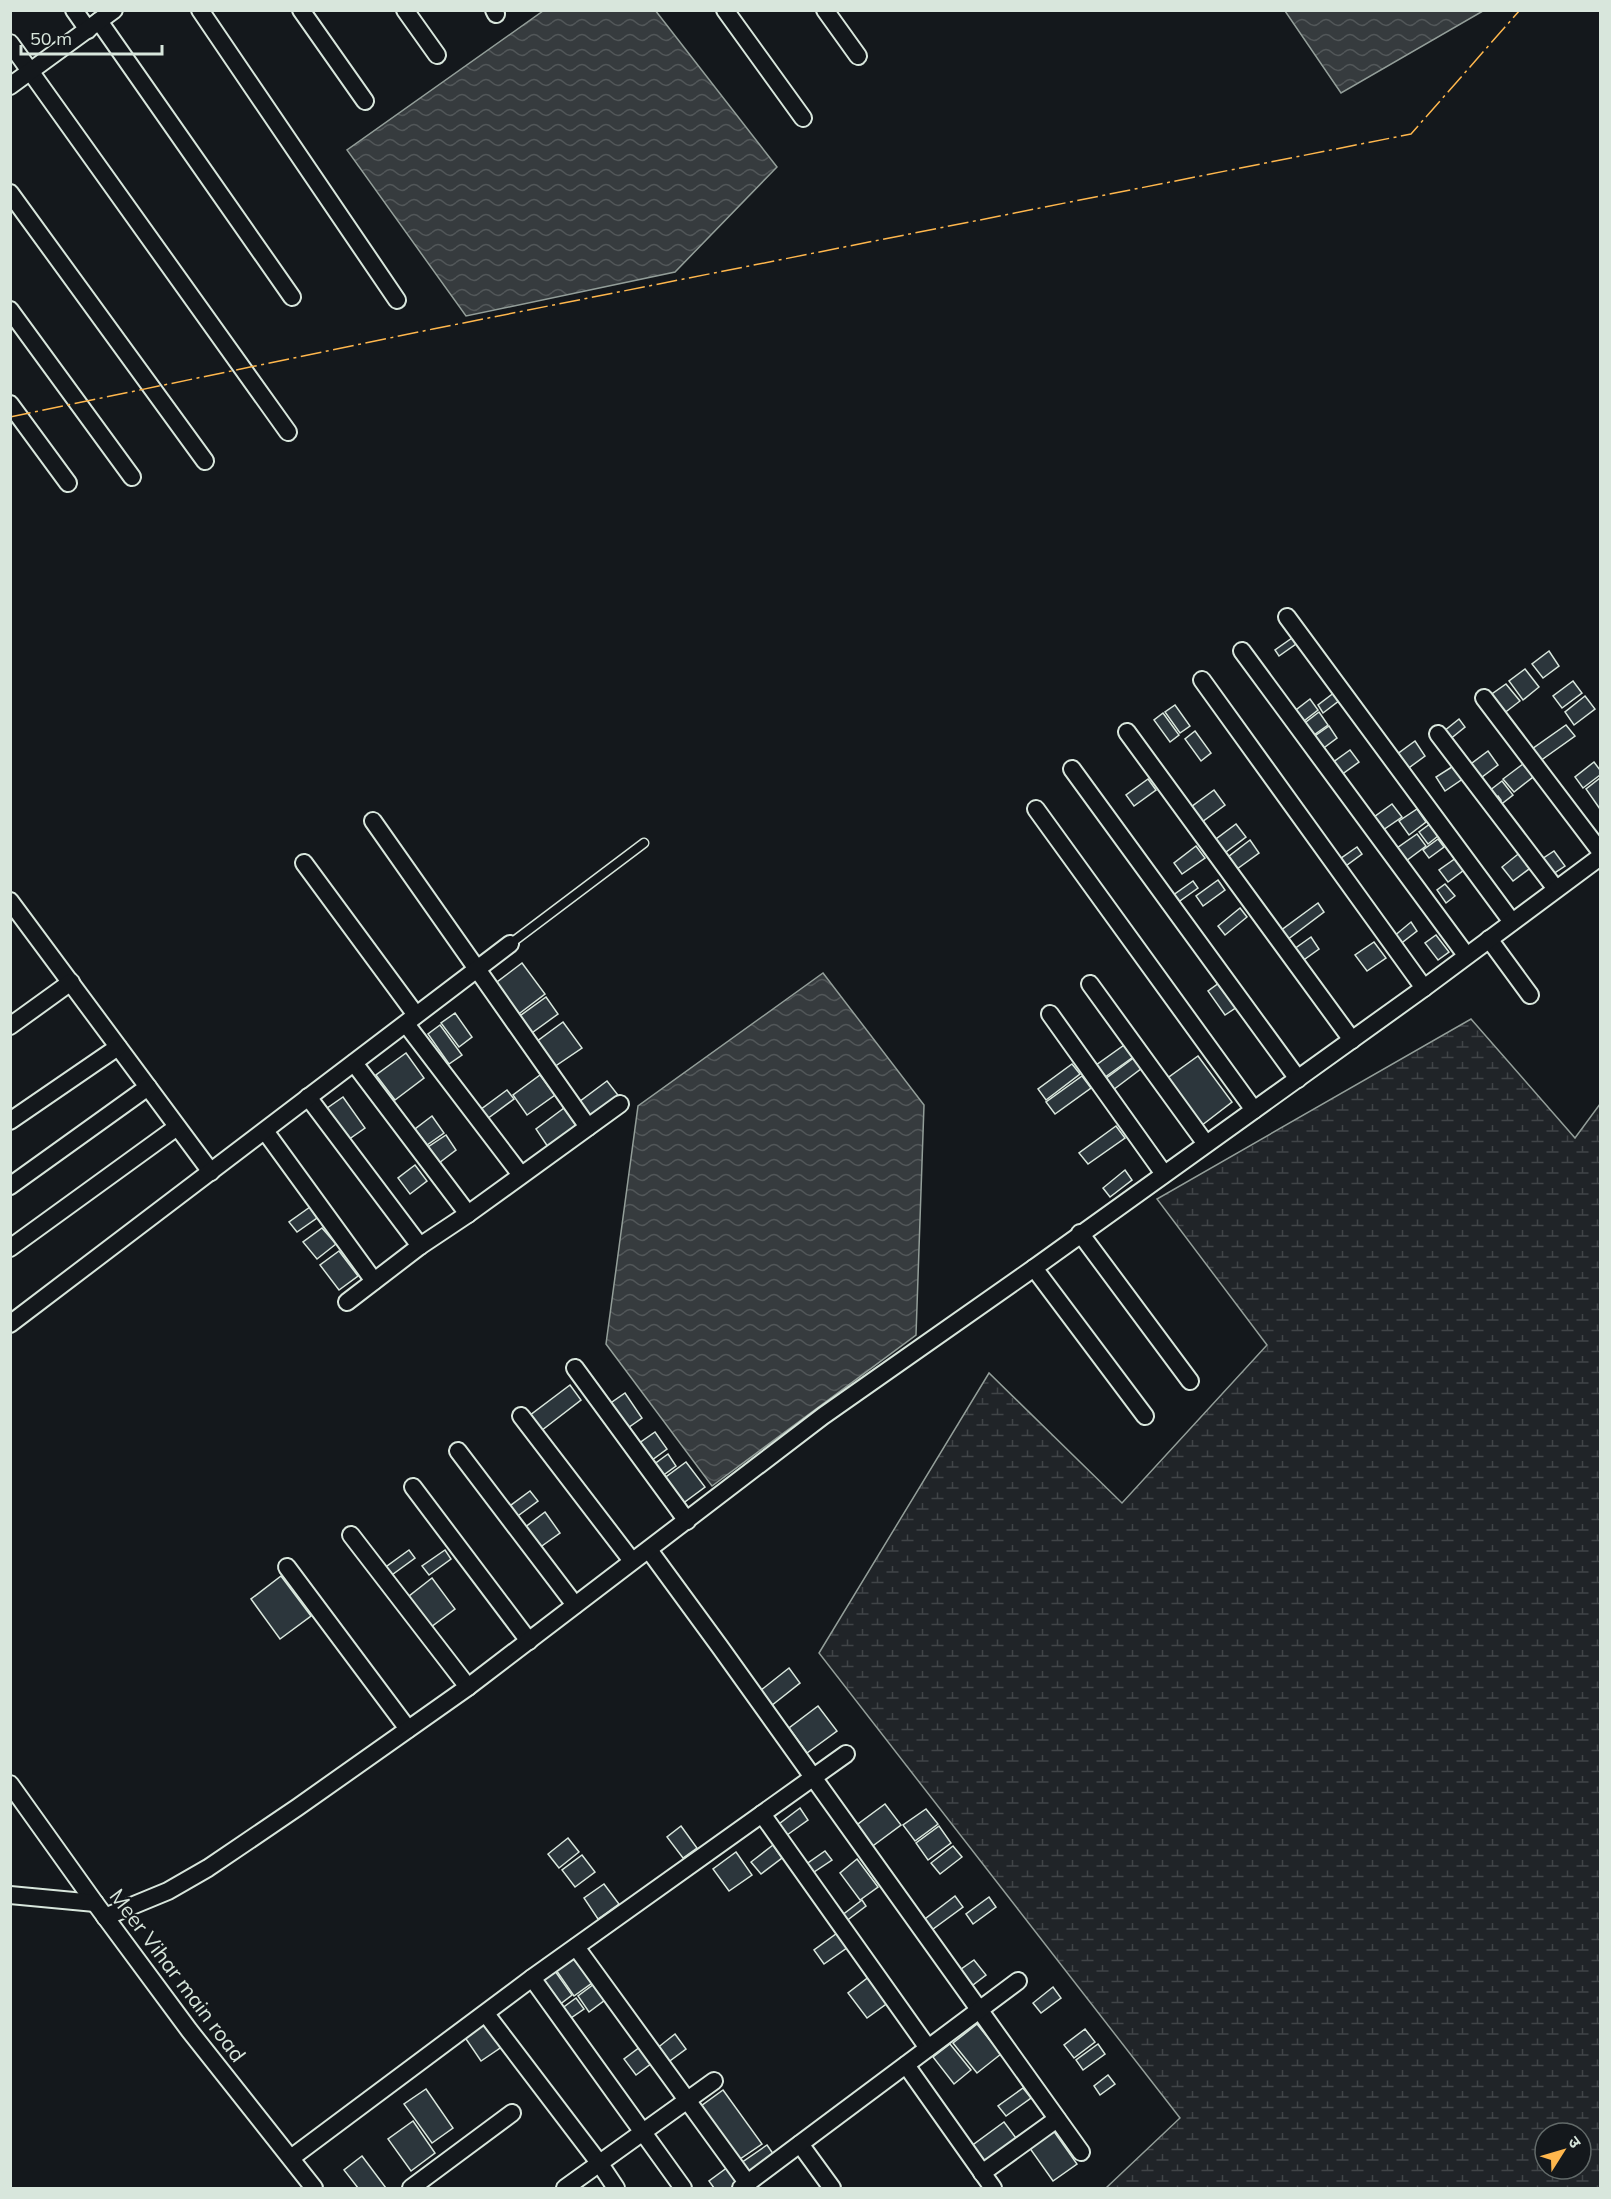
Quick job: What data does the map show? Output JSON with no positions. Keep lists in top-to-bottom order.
{
  "streets": {
    "street": ["Meer Vihar main road"]
  },
  "scale_bar": "50 m",
  "north": "top right"
}
